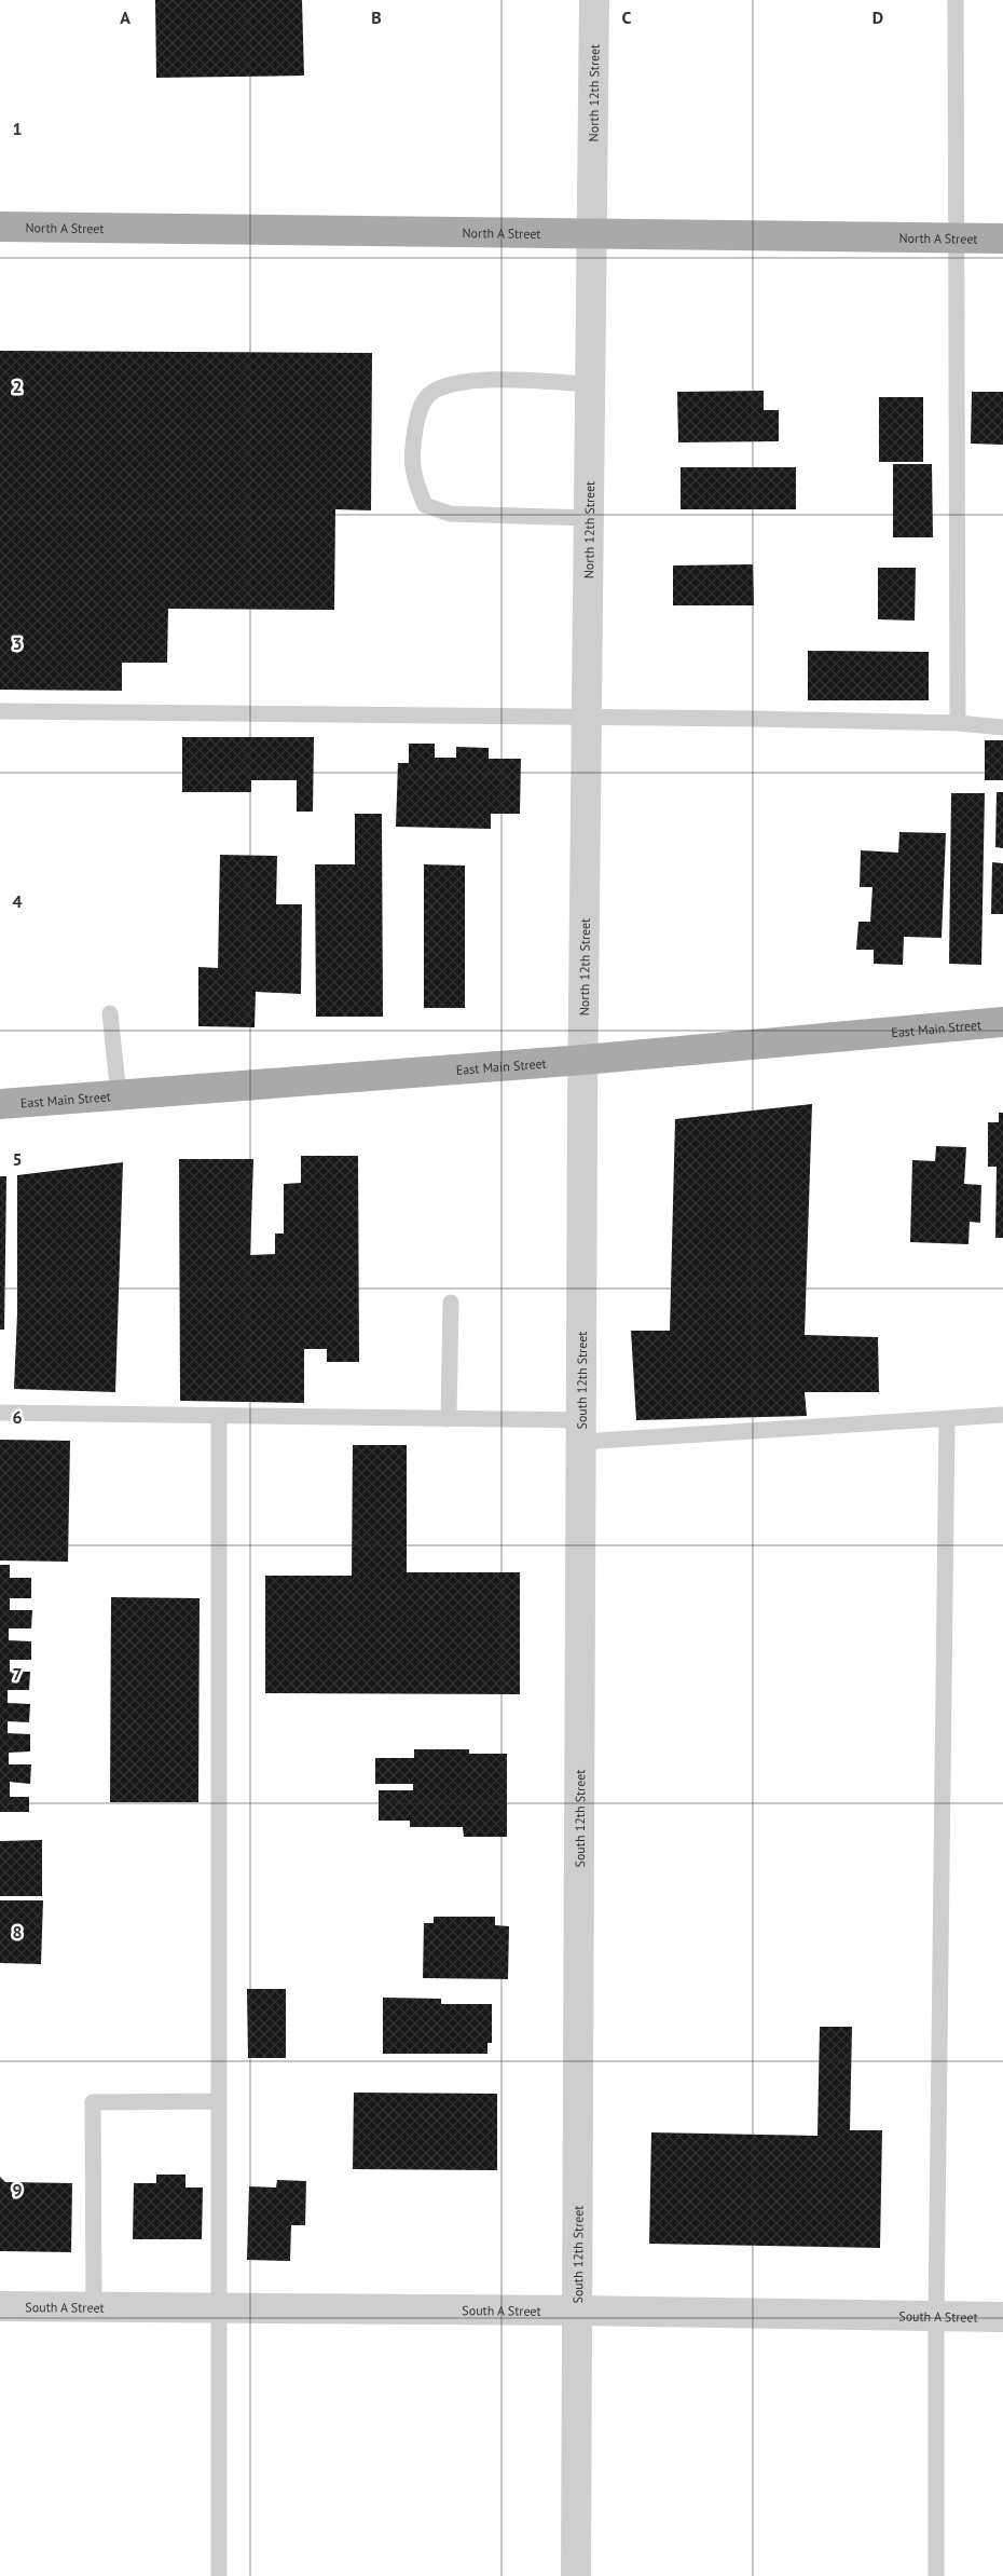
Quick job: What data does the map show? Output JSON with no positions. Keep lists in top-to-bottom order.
{
  "streets": {
    "main road": ["North A Street", "East Main Street"],
    "street": ["North 12th Street", "South 12th Street", "South A Street"]
  },
  "crossings": [
    ["North 12th Street", "North A Street"],
    ["North 12th Street", "East Main Street"],
    ["North 12th Street", "South 12th Street"],
    ["East Main Street", "South 12th Street"],
    ["South 12th Street", "South A Street"]
  ],
  "grid": {
    "columns": [
      "A",
      "B",
      "C",
      "D"
    ],
    "rows": [
      "1",
      "2",
      "3",
      "4",
      "5",
      "6",
      "7",
      "8",
      "9"
    ]
  }
}
